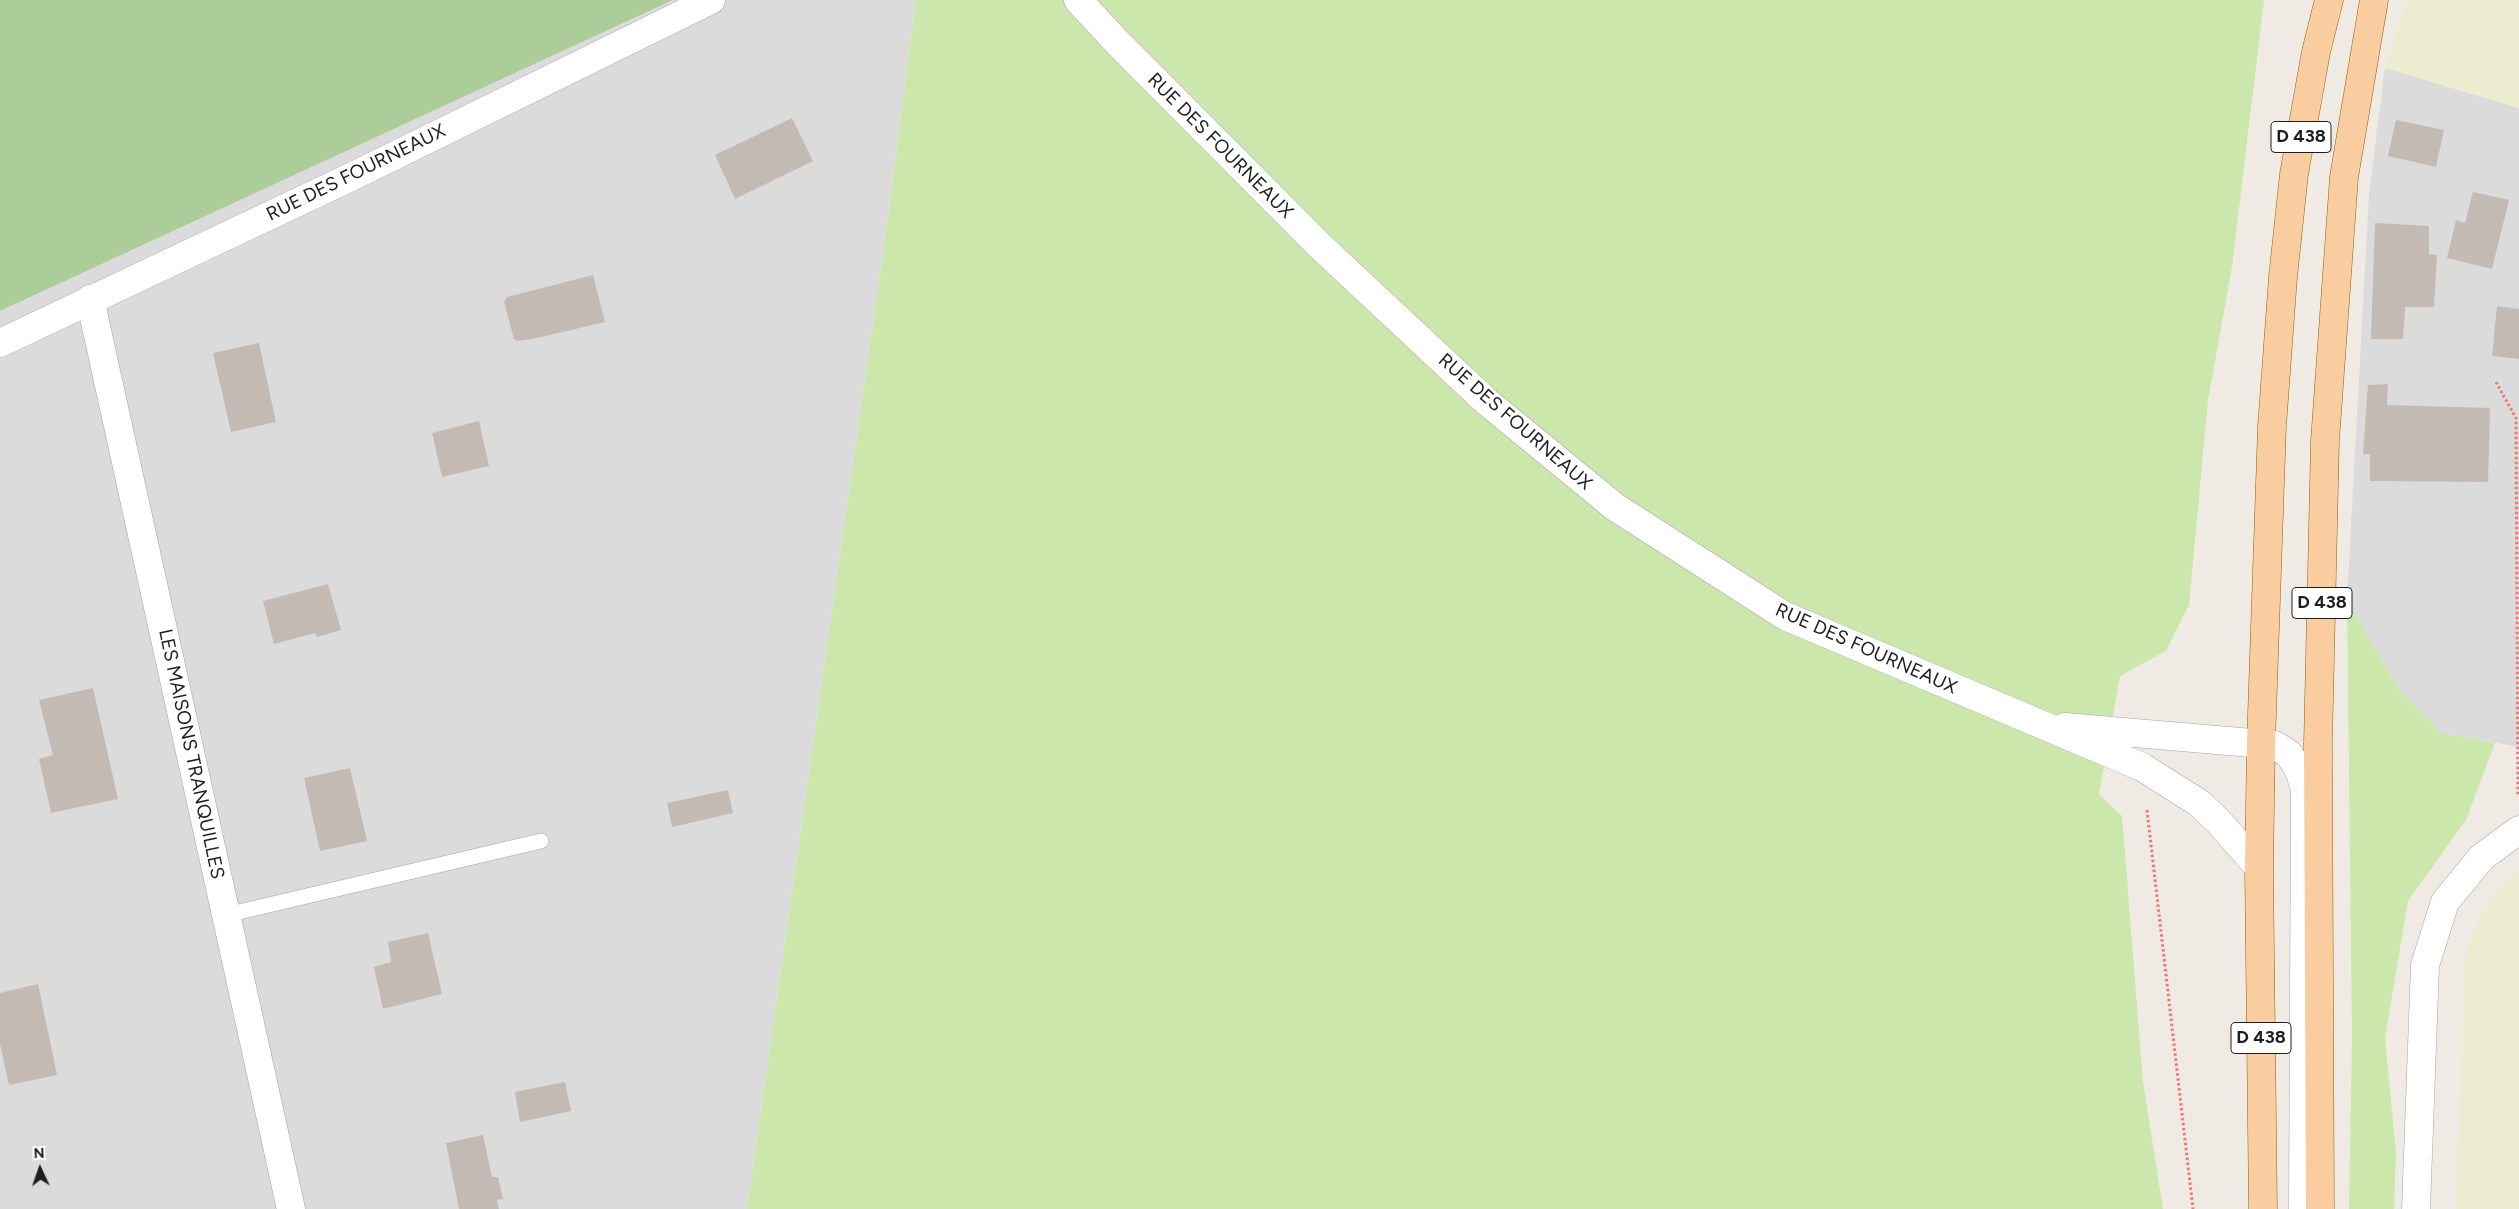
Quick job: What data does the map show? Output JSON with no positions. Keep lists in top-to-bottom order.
{
  "streets": {
    "main road": ["D 438"],
    "street": ["RUE DES FOURNEAUX", "LES MAISONS TRANQUILLES"]
  },
  "crossings": [
    ["D 438", "RUE DES FOURNEAUX"],
    ["RUE DES FOURNEAUX", "LES MAISONS TRANQUILLES"]
  ],
  "north": "top"
}
